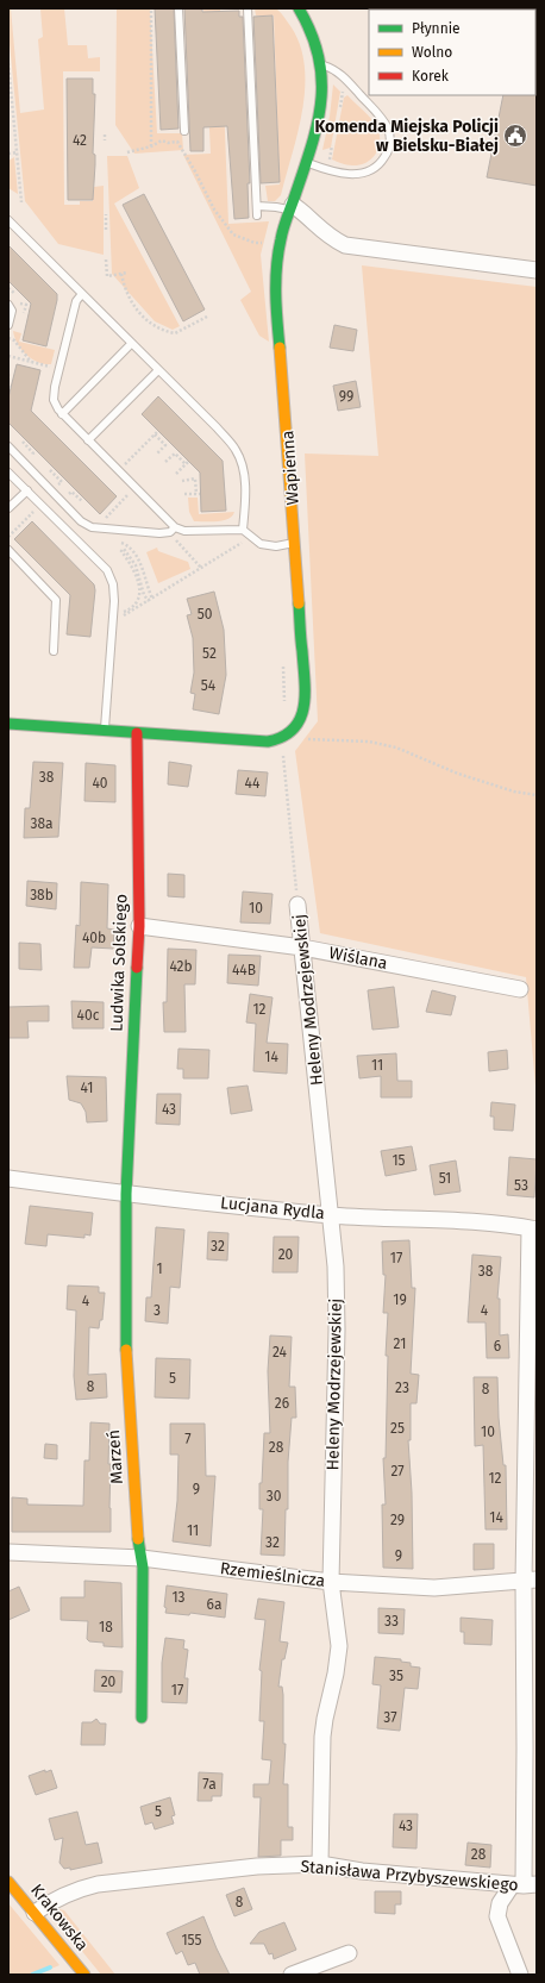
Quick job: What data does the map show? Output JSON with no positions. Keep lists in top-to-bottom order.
{
  "streets": {
    "street": [
      "Wapienna",
      "Wiślana",
      "Ludwika Solskiego",
      "Heleny Modrzejewskiej",
      "Lucjana Rydla",
      "Marzeń",
      "Rzemieślnicza",
      "Stanisława Przybyszewskiego",
      "Krakowska"
    ]
  },
  "crossings": [
    ["Wiślana", "Ludwika Solskiego"],
    ["Wiślana", "Heleny Modrzejewskiej"],
    ["Ludwika Solskiego", "Lucjana Rydla"],
    ["Ludwika Solskiego", "Marzeń"],
    ["Heleny Modrzejewskiej", "Lucjana Rydla"],
    ["Heleny Modrzejewskiej", "Rzemieślnicza"],
    ["Heleny Modrzejewskiej", "Stanisława Przybyszewskiego"],
    ["Lucjana Rydla", "Marzeń"],
    ["Marzeń", "Rzemieślnicza"],
    ["Stanisława Przybyszewskiego", "Krakowska"]
  ],
  "places": {
    "public building": ["Komenda Miejska Policji w Bielsku-Białej"]
  },
  "house_numbers": [
    "42",
    "99",
    "50",
    "52",
    "54",
    "38",
    "40",
    "44",
    "38a",
    "38b",
    "10",
    "40b",
    "42b",
    "44B",
    "12",
    "40c",
    "14",
    "11",
    "41",
    "43",
    "15",
    "51",
    "53",
    "32",
    "20",
    "17",
    "1",
    "38",
    "19",
    "4",
    "3",
    "4",
    "21",
    "6",
    "24",
    "5",
    "8",
    "23",
    "8",
    "26",
    "25",
    "10",
    "7",
    "28",
    "27",
    "12",
    "9",
    "30",
    "14",
    "29",
    "11",
    "32",
    "9",
    "13",
    "6a",
    "33",
    "18",
    "35",
    "20",
    "17",
    "37",
    "7a",
    "5",
    "43",
    "28",
    "8",
    "155"
  ],
  "legend": ["Płynnie", "Wolno", "Korek"]
}
